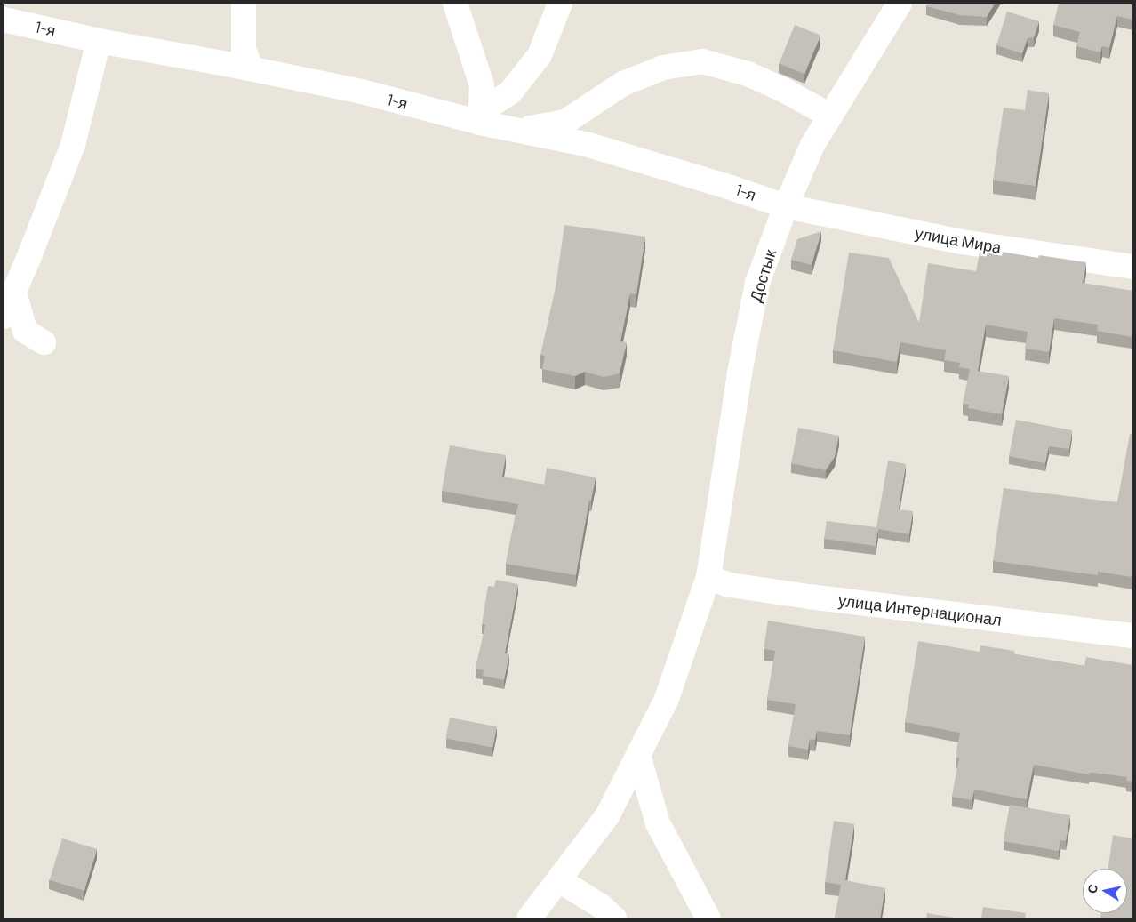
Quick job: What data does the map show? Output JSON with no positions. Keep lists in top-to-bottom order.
{
  "streets": {
    "street": [
      "1-я",
      "улица Мира",
      "Достык",
      "улица Интернационал"
    ]
  },
  "crossings": [
    ["1-я", "улица Мира"],
    ["1-я", "Достык"],
    ["улица Мира", "Достык"],
    ["Достык", "улица Интернационал"]
  ],
  "north": "left"
}
